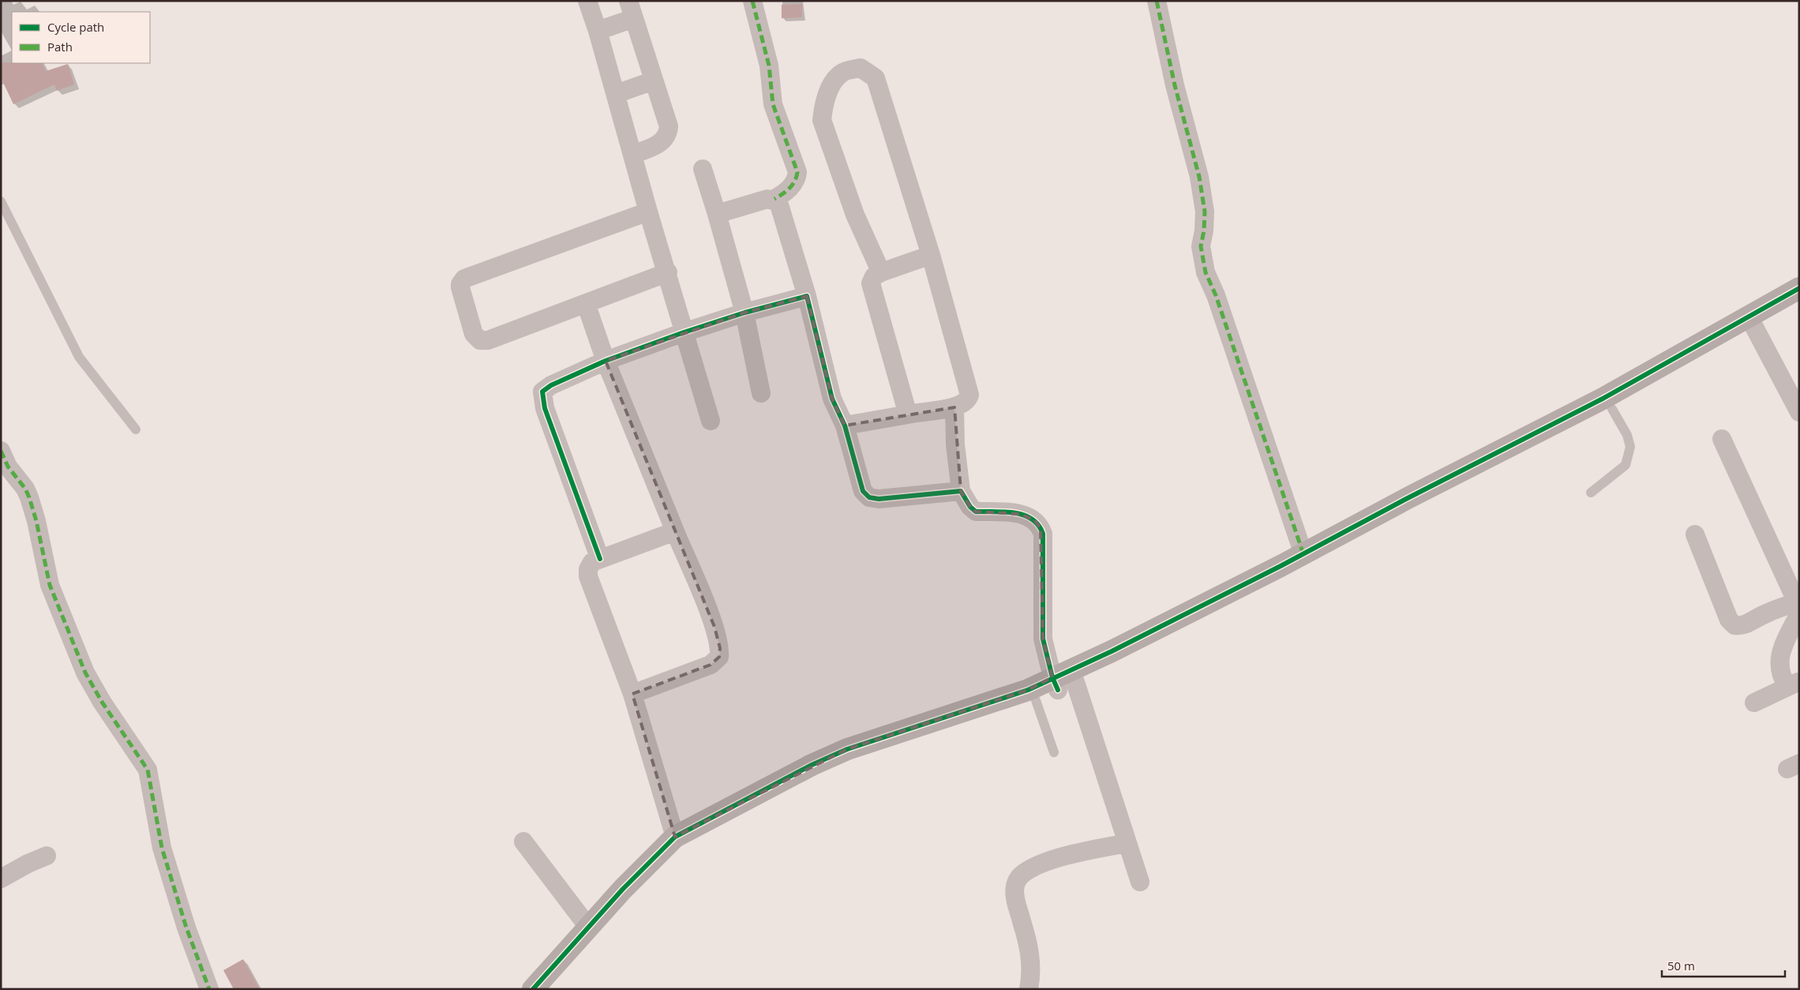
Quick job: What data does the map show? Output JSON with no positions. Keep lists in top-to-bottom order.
{
  "legend": ["Cycle path", "Path"],
  "scale_bar": "50 m"
}
